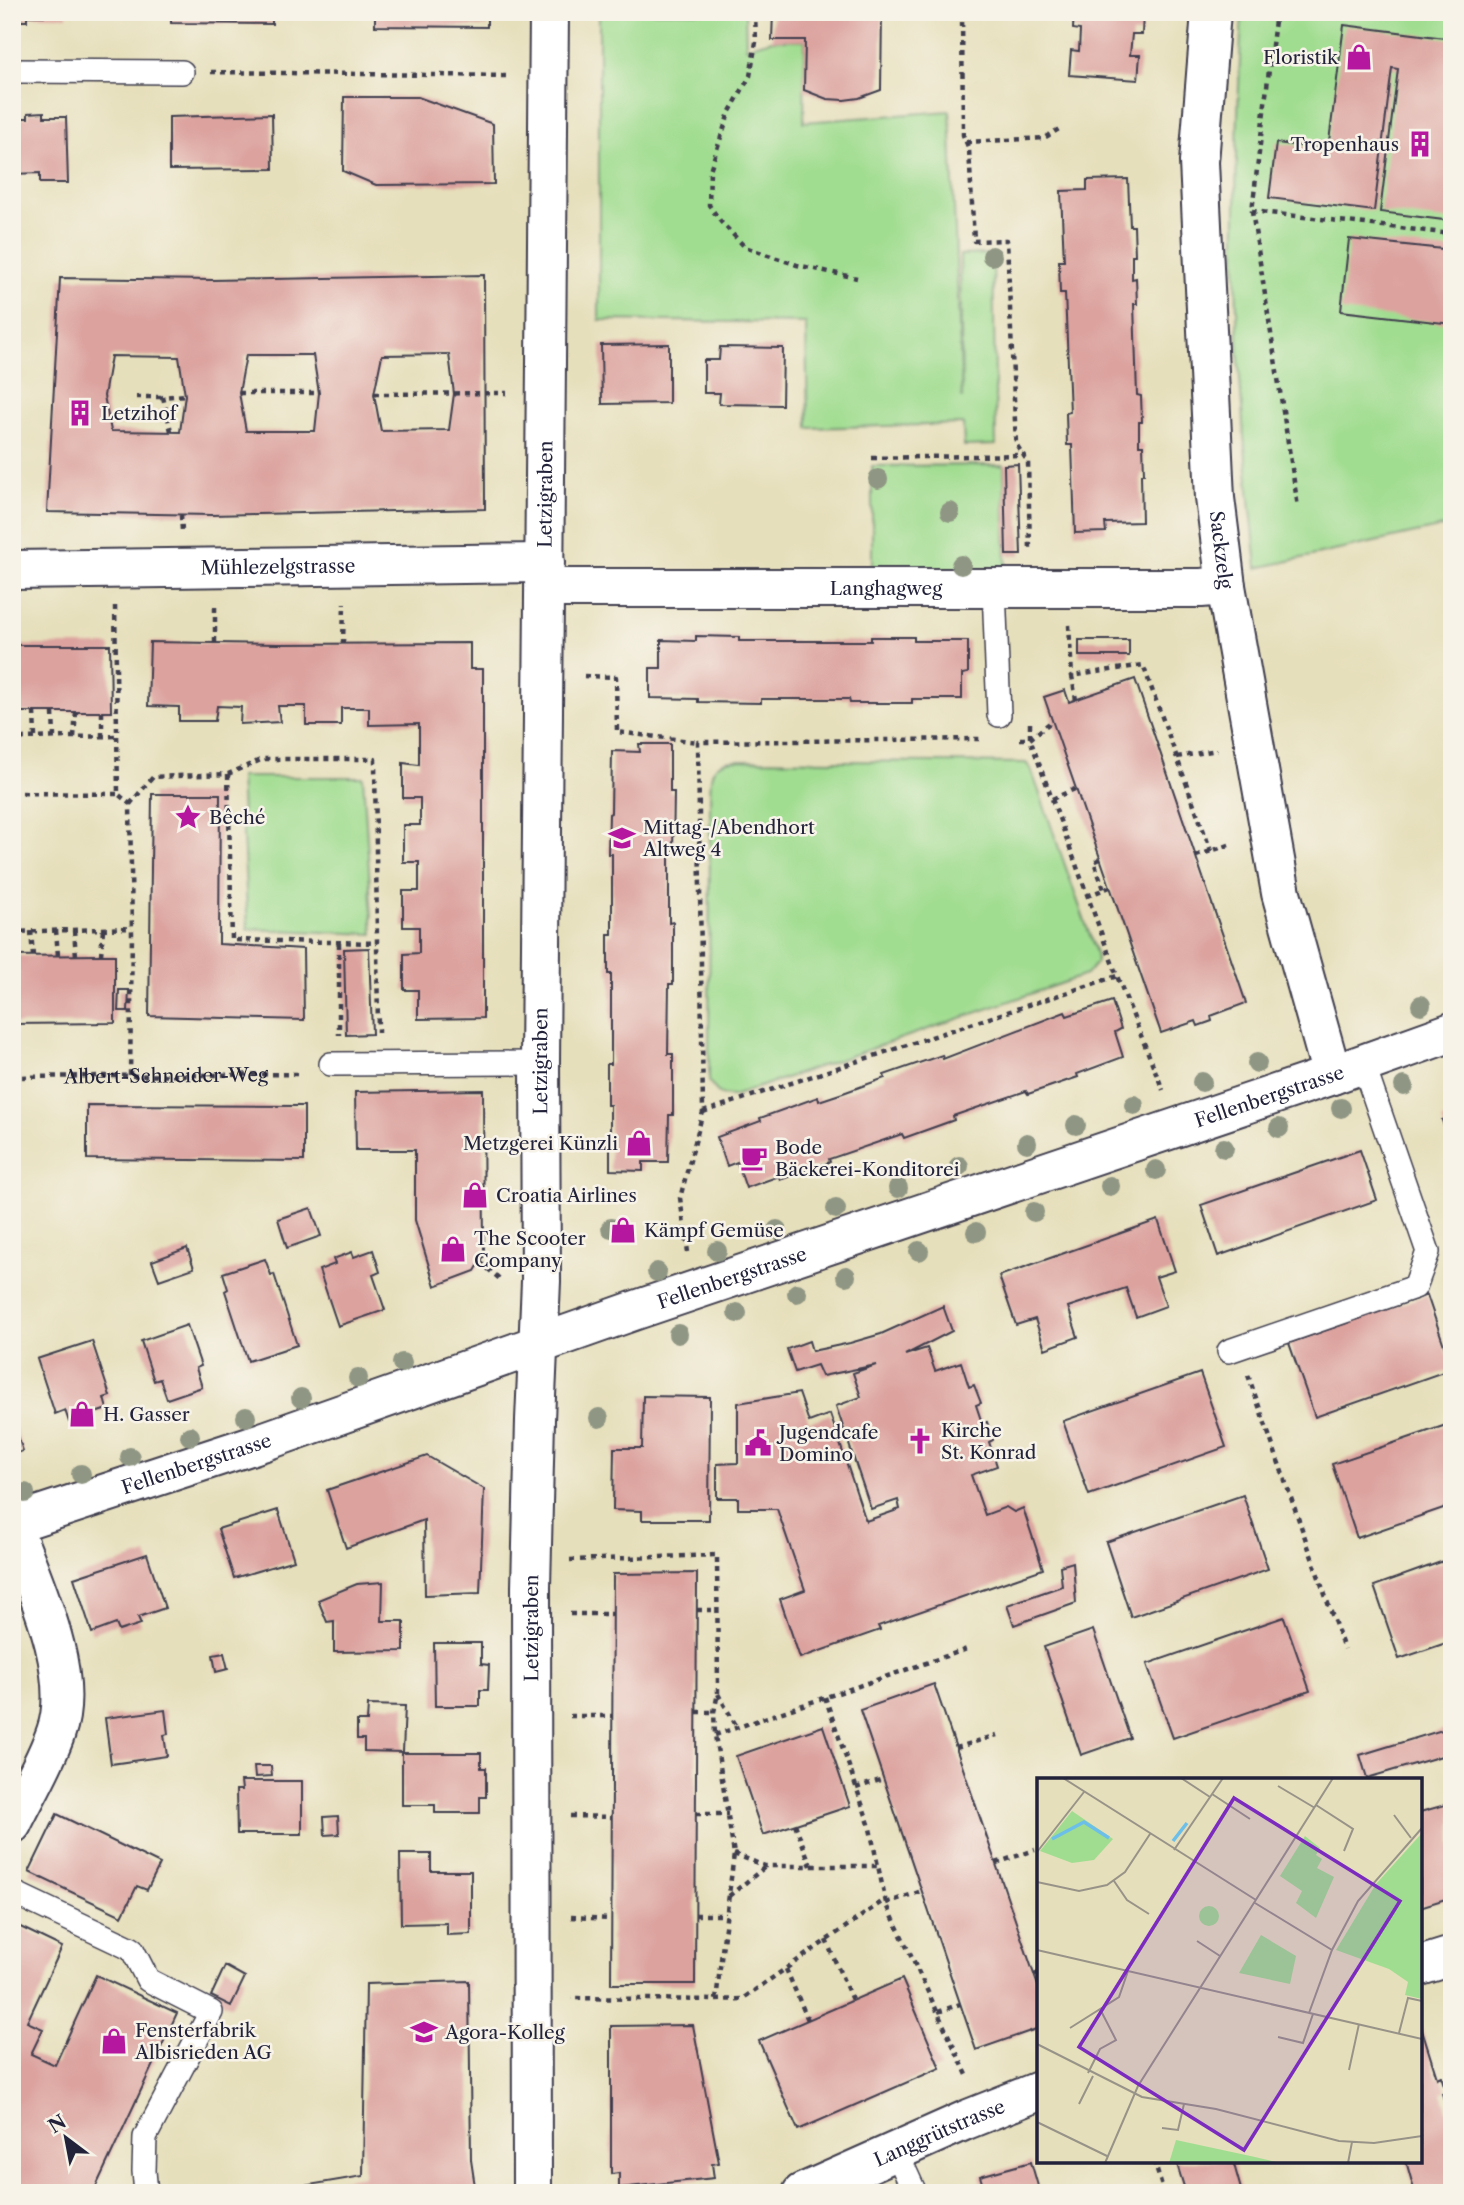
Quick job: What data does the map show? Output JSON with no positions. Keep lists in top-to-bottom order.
{
  "streets": {
    "street": [
      "Letzigraben",
      "Sackzelg",
      "Mühlezelgstrasse",
      "Langhagweg",
      "Fellenbergstrasse",
      "Langgrütstrasse"
    ],
    "path": ["Albert-Schneider-Weg"]
  },
  "crossings": [
    ["Letzigraben", "Mühlezelgstrasse"],
    ["Letzigraben", "Langhagweg"],
    ["Letzigraben", "Fellenbergstrasse"],
    ["Sackzelg", "Langhagweg"],
    ["Sackzelg", "Fellenbergstrasse"],
    ["Mühlezelgstrasse", "Langhagweg"]
  ],
  "places": {
    "shop": [
      "Floristik",
      "Metzgerei Künzli",
      "Croatia Airlines",
      "Kämpf Gemüse",
      "The Scooter Company",
      "H. Gasser",
      "Fensterfabrik Albisrieden AG"
    ],
    "building": ["Tropenhaus", "Letzihof"],
    "place": ["Bêché"],
    "school or university": ["Mittag-/Abendhort Altweg 4", "Agora-Kolleg"],
    "cafe": ["Bode Bäckerei-Konditorei"],
    "church": ["Kirche St. Konrad"],
    "public building": ["Jugendcafe Domino"]
  },
  "north": "top left"
}
